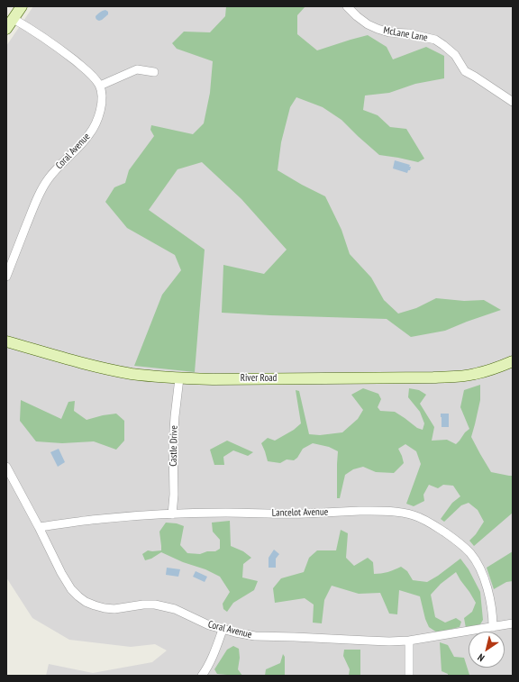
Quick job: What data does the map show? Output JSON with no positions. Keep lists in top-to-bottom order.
{
  "streets": {
    "street": [
      "McLane Lane",
      "Coral Avenue",
      "River Road",
      "Castle Drive",
      "Lancelot Avenue"
    ]
  },
  "crossings": [
    ["Coral Avenue", "Lancelot Avenue"],
    ["River Road", "Castle Drive"],
    ["Castle Drive", "Lancelot Avenue"]
  ],
  "north": "bottom left"
}
